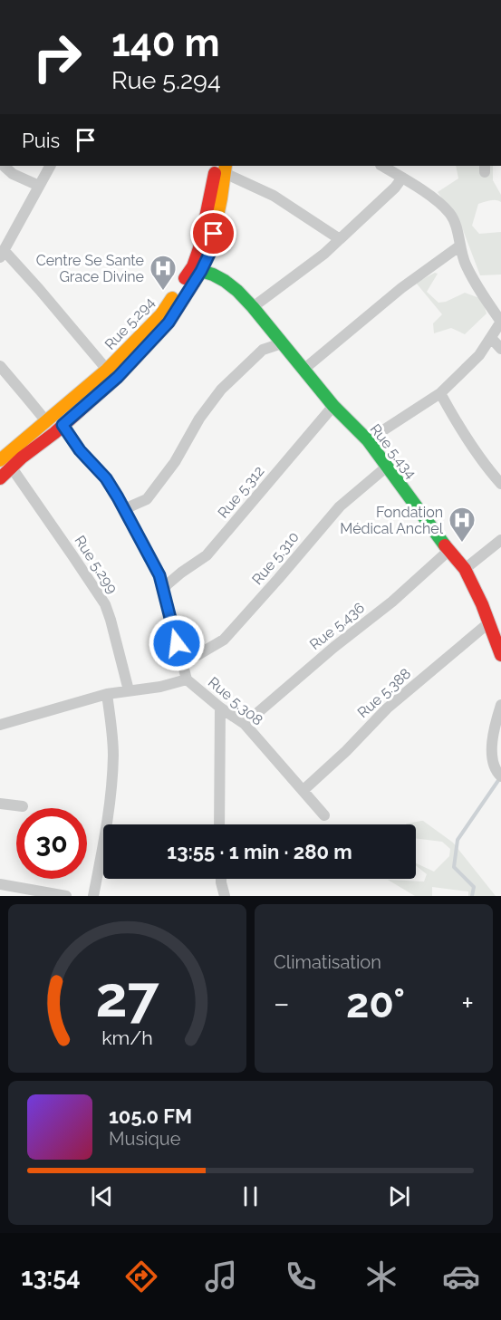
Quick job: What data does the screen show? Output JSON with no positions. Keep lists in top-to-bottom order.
{
  "streets": {
    "main road": ["Rue 5.294", "Rue 5.434"],
    "street": [
      "Rue 5.312",
      "Rue 5.310",
      "Rue 5.299",
      "Rue 5.436",
      "Rue 5.388",
      "Rue 5.308"
    ]
  },
  "crossings": [
    ["Rue 5.294", "Rue 5.434"],
    ["Rue 5.294", "Rue 5.299"],
    ["Rue 5.294", "Rue 5.308"],
    ["Rue 5.434", "Rue 5.312"],
    ["Rue 5.434", "Rue 5.310"],
    ["Rue 5.434", "Rue 5.436"],
    ["Rue 5.434", "Rue 5.388"],
    ["Rue 5.312", "Rue 5.308"],
    ["Rue 5.310", "Rue 5.308"],
    ["Rue 5.436", "Rue 5.308"],
    ["Rue 5.388", "Rue 5.308"]
  ],
  "places": {
    "hospital": ["Centre Se Sante Grace Divine", "Fondation Médical Anchel"]
  },
  "page": {
    "turn": ["140 m", "Rue 5.294"],
    "then": "Puis",
    "limit": "30",
    "trip": "13:55 · 1 min · 280 m",
    "tile": "Climatisation",
    "heat": ["−", "20°", "+"],
    "song": ["105.0 FM", "Musique"],
    "tabs": "13:54",
    "gauge": ["27", "km/h"]
  }
}
